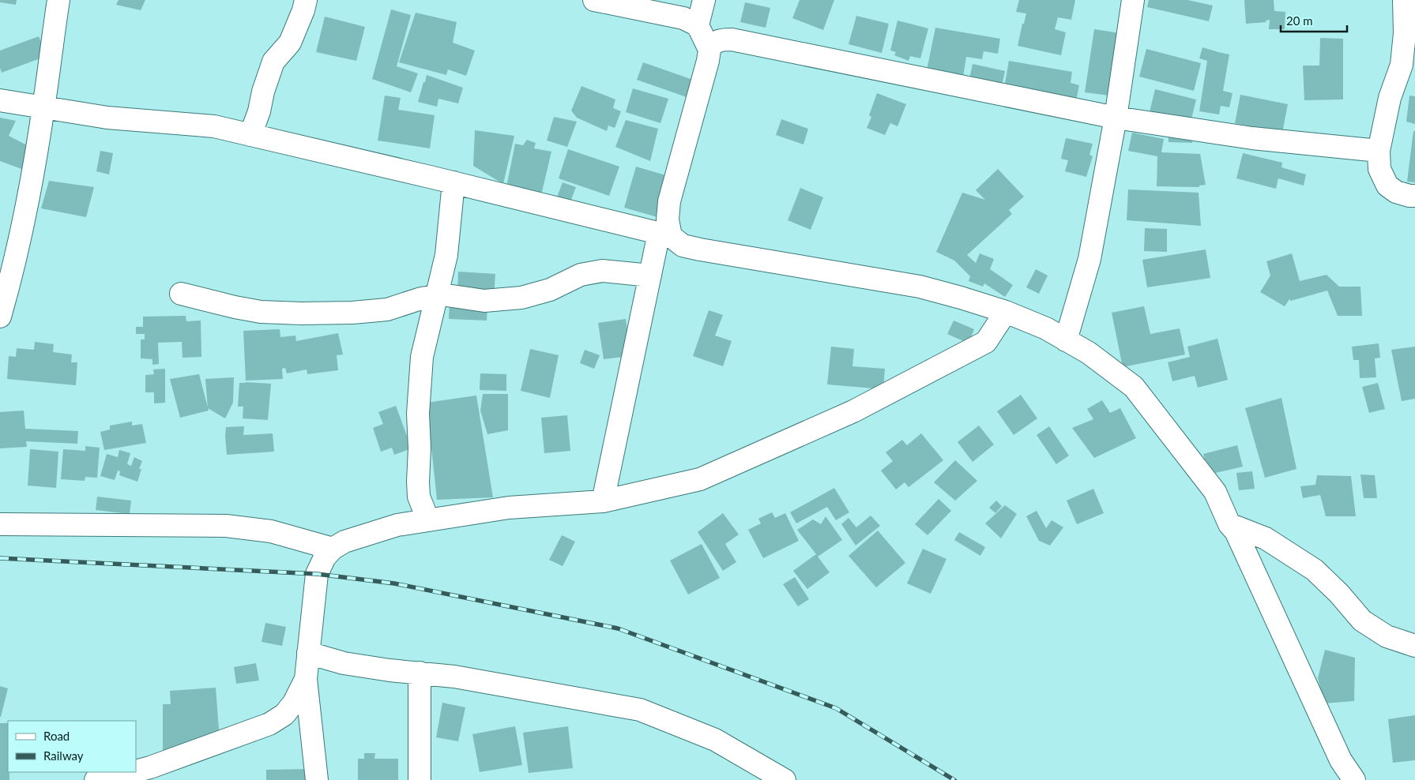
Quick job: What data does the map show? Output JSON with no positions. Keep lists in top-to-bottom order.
{
  "legend": ["Road", "Railway"],
  "scale_bar": "20 m"
}
